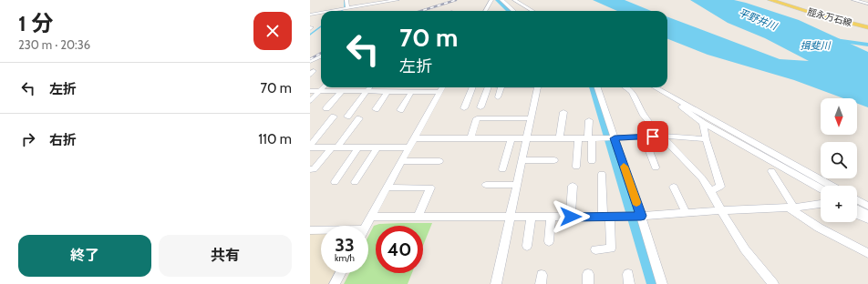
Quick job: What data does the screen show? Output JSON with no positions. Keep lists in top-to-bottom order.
{
  "streets": {
    "main road": ["脛永万石線"]
  },
  "water": ["平野井川", "揖斐川"],
  "north": "bottom",
  "page": {
    "heading": ["1 分", "230 m · 20:36"],
    "turn": ["70 m", "左折"],
    "list": [
      {
        "name": "左折",
        "value": "70 m"
      },
      {
        "name": "右折",
        "value": "110 m"
      }
    ],
    "map_buttons": "+",
    "speed": "33 km/h",
    "limit": "40",
    "buttons": ["終了", "共有"]
  }
}
